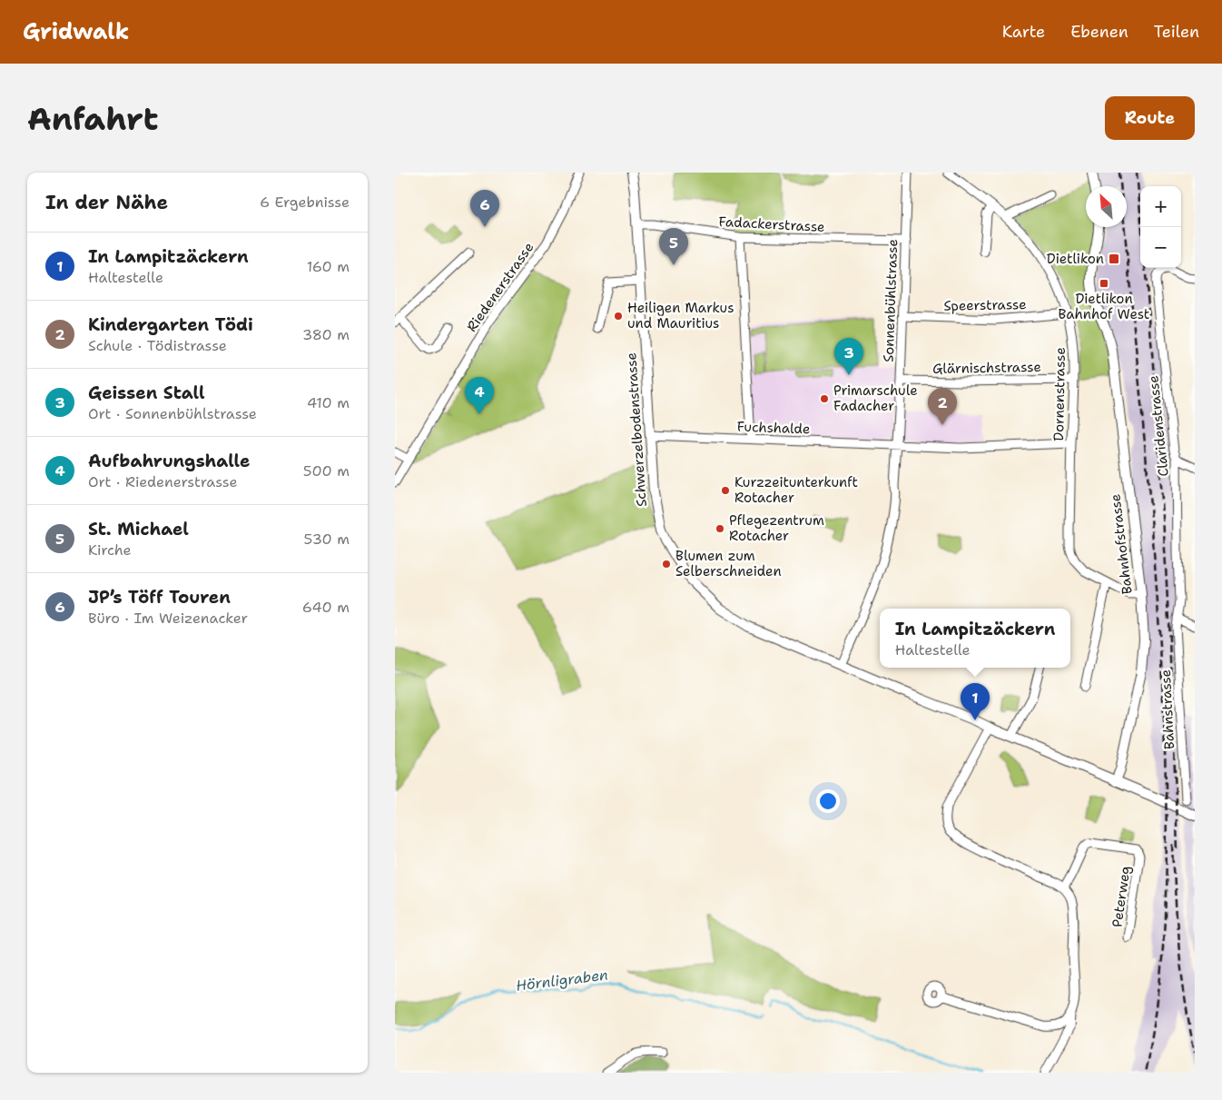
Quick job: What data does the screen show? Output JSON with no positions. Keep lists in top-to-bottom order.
{
  "streets": {
    "street": [
      "Fadackerstrasse",
      "Riedenerstrasse",
      "Sonnenbühlstrasse",
      "Speerstrasse",
      "Glärnischstrasse",
      "Dornenstrasse",
      "Claridenstrasse",
      "Fuchshalde",
      "Schwerzelbodenstrasse",
      "Bahnhofstrasse",
      "Bahnstrasse",
      "Peterweg"
    ]
  },
  "crossings": [
    ["Fadackerstrasse", "Sonnenbühlstrasse"],
    ["Fadackerstrasse", "Schwerzelbodenstrasse"],
    ["Sonnenbühlstrasse", "Speerstrasse"],
    ["Sonnenbühlstrasse", "Glärnischstrasse"],
    ["Sonnenbühlstrasse", "Fuchshalde"],
    ["Sonnenbühlstrasse", "Schwerzelbodenstrasse"],
    ["Speerstrasse", "Dornenstrasse"],
    ["Glärnischstrasse", "Dornenstrasse"],
    ["Dornenstrasse", "Fuchshalde"],
    ["Dornenstrasse", "Bahnhofstrasse"],
    ["Claridenstrasse", "Bahnstrasse"],
    ["Fuchshalde", "Schwerzelbodenstrasse"],
    ["Schwerzelbodenstrasse", "Bahnhofstrasse"]
  ],
  "water": ["Hörnligraben"],
  "places": {
    "transit": ["Dietlikon", "Dietlikon Bahnhof West"],
    "other": [
      "Heiligen Markus und Mauritius",
      "Primarschule Fadacher",
      "Kurzzeitunterkunft Rotacher",
      "Pflegezentrum Rotacher",
      "Blumen zum Selberschneiden"
    ]
  },
  "north": "top left",
  "page": {
    "header": "Gridwalk",
    "nav": ["Karte", "Ebenen", "Teilen"],
    "buttons": "Route",
    "title": "Anfahrt",
    "heading": ["In der Nähe", "6 Ergebnisse"],
    "map_buttons": ["+", "−"],
    "pins": [
      "6",
      "5",
      "3",
      "4",
      "2",
      "1"
    ],
    "list": [
      {
        "mark": "1",
        "name": "In Lampitzäckern",
        "note": "Haltestelle",
        "value": "160 m"
      },
      {
        "mark": "2",
        "name": "Kindergarten Tödi",
        "note": "Schule · Tödistrasse",
        "value": "380 m"
      },
      {
        "mark": "3",
        "name": "Geissen Stall",
        "note": "Ort · Sonnenbühlstrasse",
        "value": "410 m"
      },
      {
        "mark": "4",
        "name": "Aufbahrungshalle",
        "note": "Ort · Riedenerstrasse",
        "value": "500 m"
      },
      {
        "mark": "5",
        "name": "St. Michael",
        "note": "Kirche",
        "value": "530 m"
      },
      {
        "mark": "6",
        "name": "JP’s Töff Touren",
        "note": "Büro · Im Weizenacker",
        "value": "640 m"
      }
    ],
    "popup": ["In Lampitzäckern", "Haltestelle"]
  }
}
